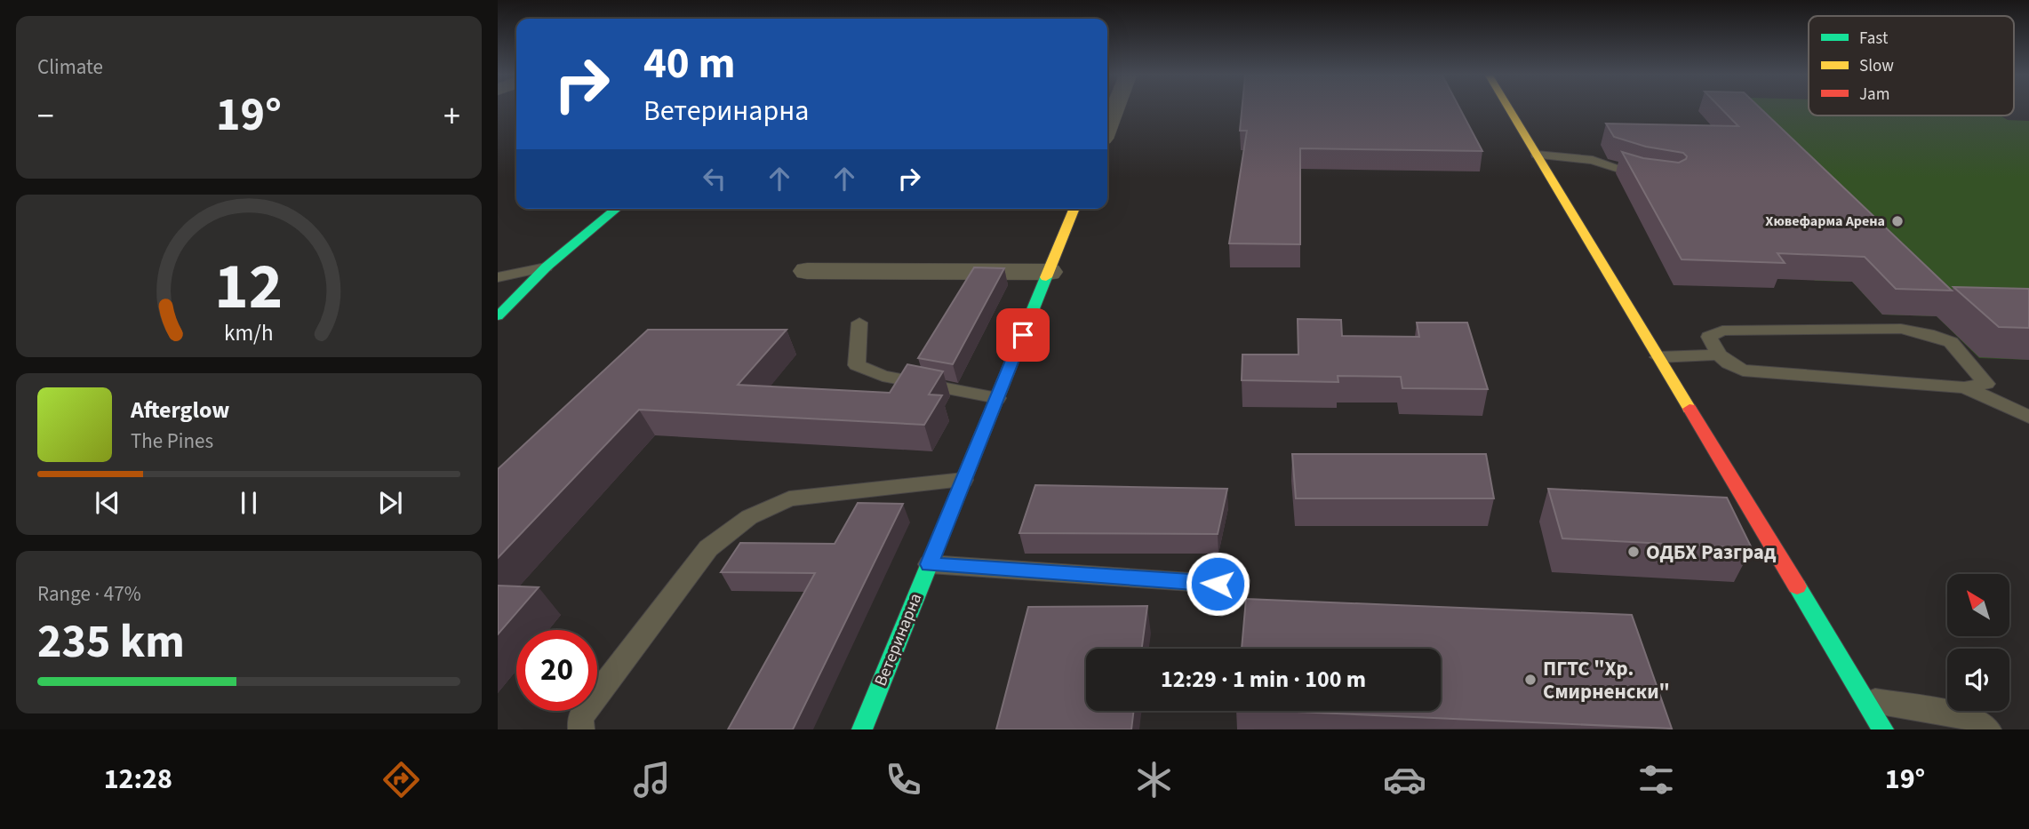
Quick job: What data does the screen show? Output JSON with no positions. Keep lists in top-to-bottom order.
{
  "streets": {
    "street": ["Ветеринарна"]
  },
  "places": ["Хювефарма Арена", "ОДБХ Разград", "ПГТС \"Хр. Смирненски\""],
  "legend": ["Fast", "Slow", "Jam"],
  "north": "top left",
  "page": {
    "tile": [
      "Climate",
      ["Range · 47%", "235 km"]
    ],
    "turn": ["40 m", "Ветеринарна"],
    "heat": ["−", "19°", "+"],
    "song": ["Afterglow", "The Pines"],
    "limit": "20",
    "trip": "12:29 · 1 min · 100 m",
    "tabs": ["12:28", "19°"],
    "gauge": ["12", "km/h"]
  }
}
